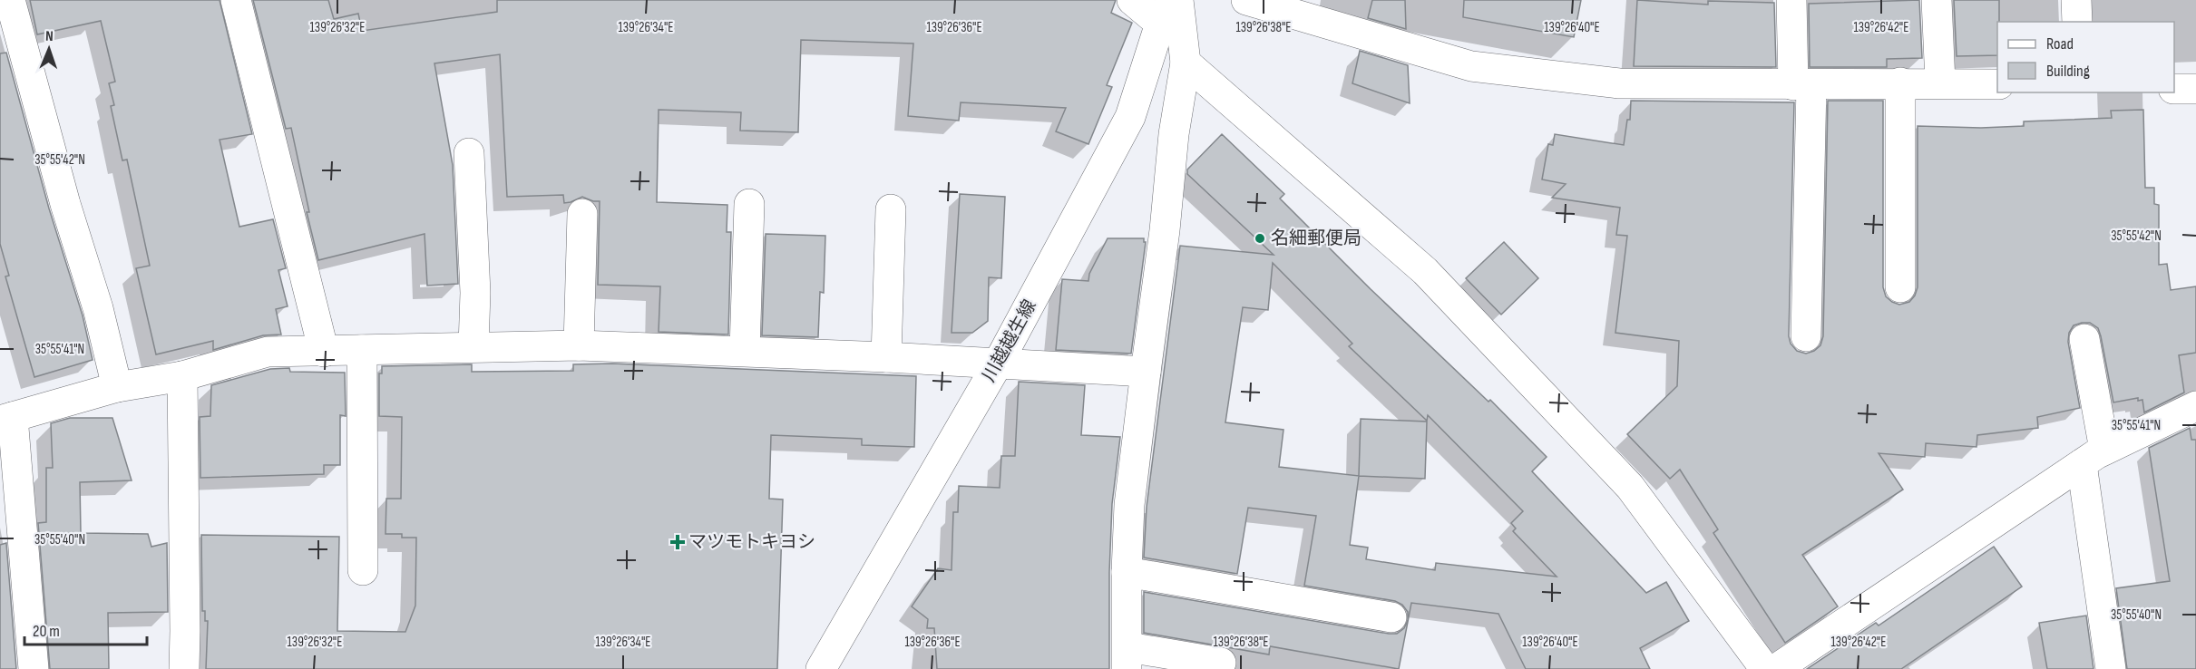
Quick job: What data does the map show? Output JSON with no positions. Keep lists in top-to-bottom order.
{
  "streets": {
    "street": ["川越越生線"]
  },
  "places": {
    "other": ["名細郵便局"],
    "health": ["マツモトキヨシ"]
  },
  "legend": ["Road", "Building"],
  "scale_bar": "20 m",
  "north": "top",
  "coordinates": [
    "139°26'32\"E",
    "139°26'34\"E",
    "139°26'36\"E",
    "139°26'38\"E",
    "139°26'40\"E",
    "139°26'42\"E",
    "35°55'42\"N",
    "35°55'41\"N",
    "35°55'40\"N"
  ]
}
